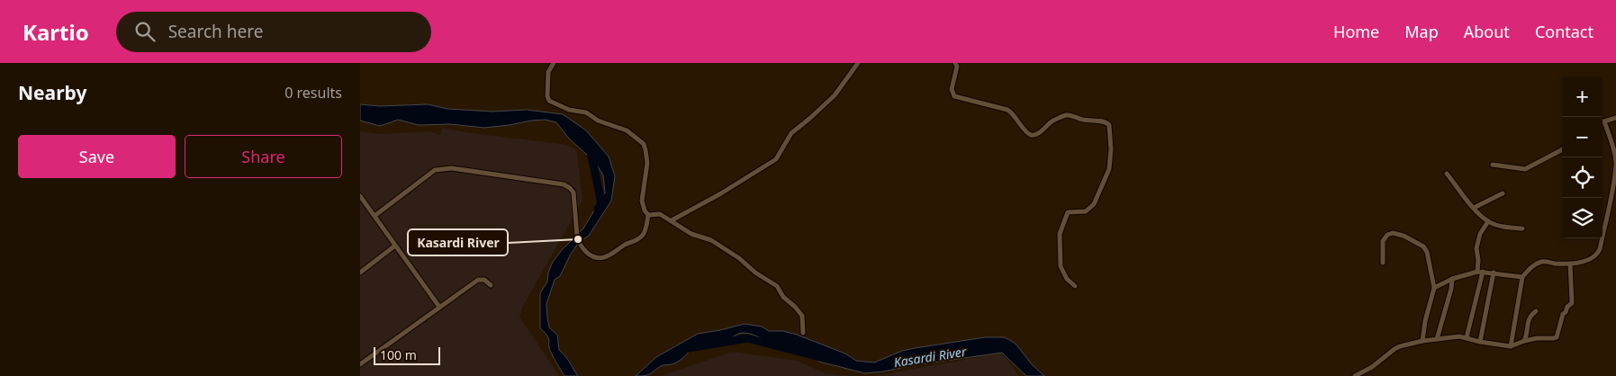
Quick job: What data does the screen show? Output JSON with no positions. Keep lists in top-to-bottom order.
{
  "water": ["Kasardi River"],
  "places": ["Kasardi River"],
  "scale_bar": "100 m",
  "page": {
    "header": "Kartio",
    "search": "Search here",
    "nav": [
      "Home",
      "Map",
      "About",
      "Contact"
    ],
    "heading": ["Nearby", "0 results"],
    "map_buttons": ["+", "−"],
    "buttons": ["Save", "Share"],
    "scale": "100 m"
  }
}
